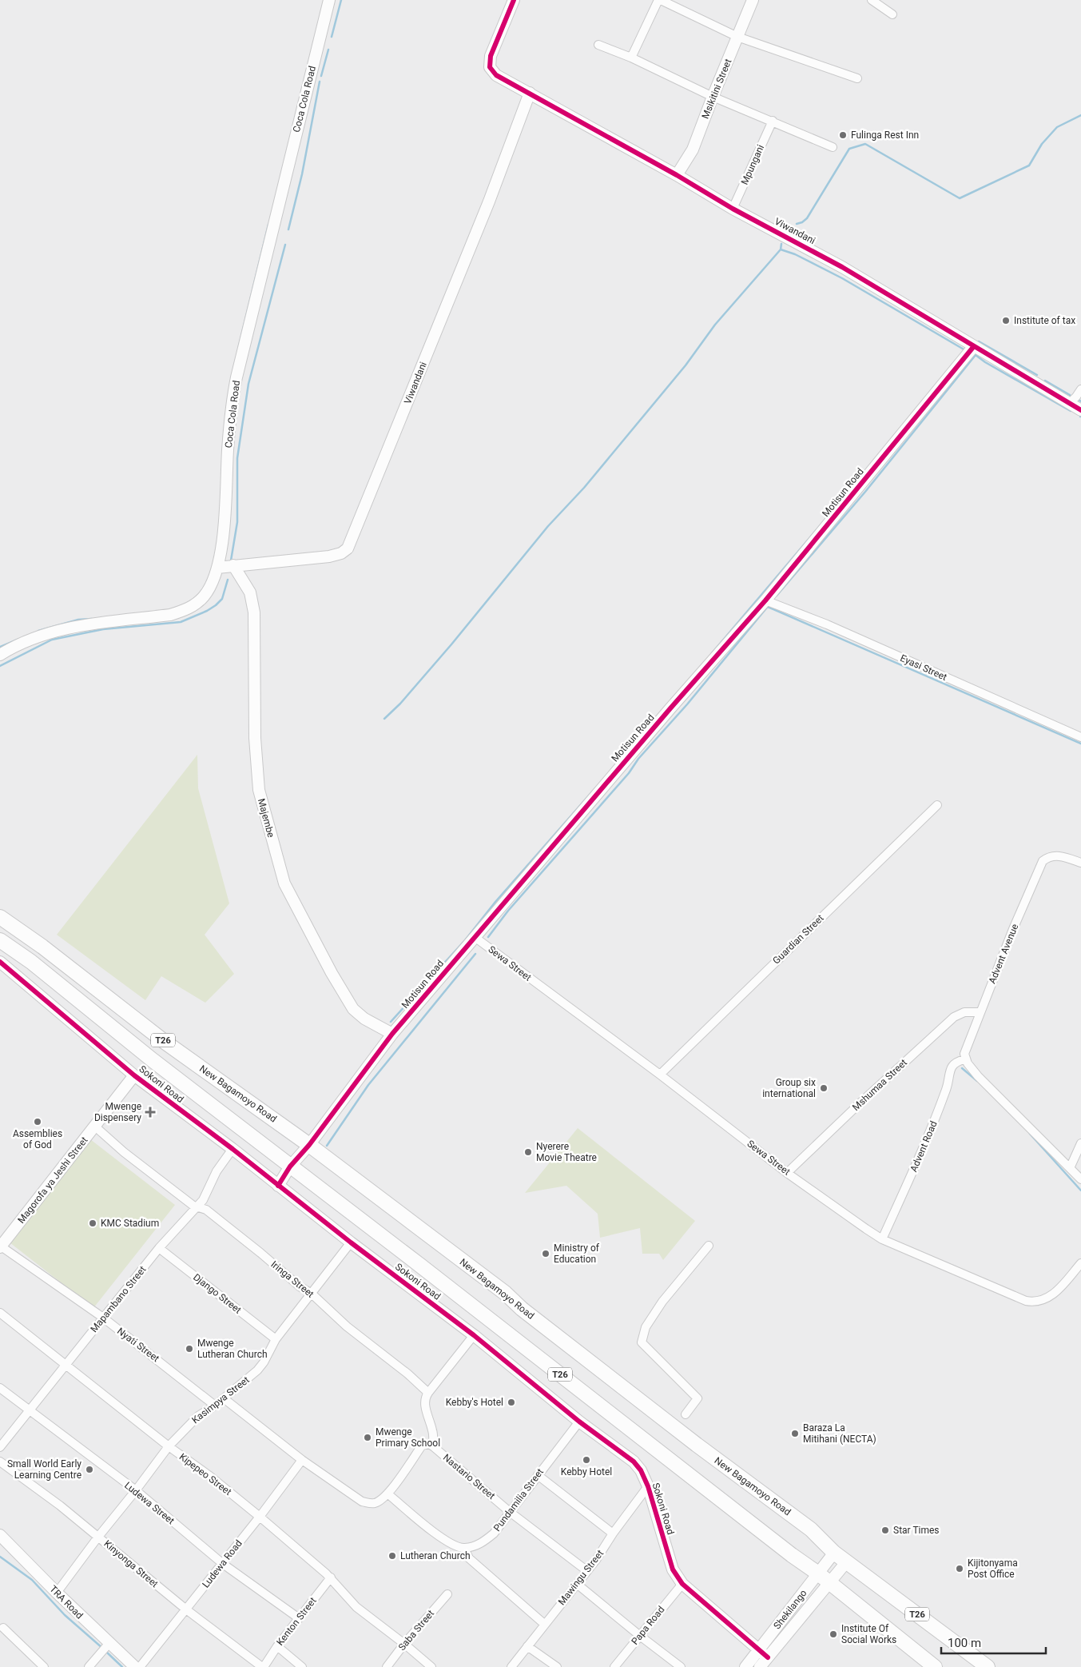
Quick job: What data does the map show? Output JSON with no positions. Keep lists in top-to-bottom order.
{
  "streets": {
    "highway": ["T26", "New Bagamoyo Road"],
    "street": [
      "Msikitini Street",
      "Coca Cola Road",
      "Mpungani",
      "Viwandani",
      "Motisun Road",
      "Eyasi Street",
      "Majembe",
      "Guardian Street",
      "Advent Avenue",
      "Sewa Street",
      "Sokoni Road",
      "Mshumaa Street",
      "Advent Road",
      "Magorofa ya Jeshi Street",
      "Iringa Street",
      "Django Street",
      "Mapambano Street",
      "Nyati Street",
      "Kasimpya Street",
      "Kipepeo Street",
      "Nastario Street",
      "Pundamilia Street",
      "Ludewa Street",
      "Kinyonga Street",
      "Ludewa Road",
      "Mawingu Street",
      "TRA Road",
      "Shekilango",
      "Kenton Street",
      "Papa Road",
      "Saba Street"
    ]
  },
  "crossings": [
    ["Msikitini Street", "Viwandani"],
    ["Coca Cola Road", "Viwandani"],
    ["Mpungani", "Viwandani"],
    ["Viwandani", "Motisun Road"],
    ["Viwandani", "Majembe"],
    ["Motisun Road", "Eyasi Street"],
    ["Motisun Road", "Majembe"],
    ["Motisun Road", "Sewa Street"],
    ["Motisun Road", "T26"],
    ["Motisun Road", "Sokoni Road"],
    ["Motisun Road", "New Bagamoyo Road"],
    ["Guardian Street", "Sewa Street"],
    ["Advent Avenue", "Mshumaa Street"],
    ["Advent Avenue", "Advent Road"],
    ["Sewa Street", "Mshumaa Street"],
    ["Sewa Street", "Advent Road"],
    ["T26", "Shekilango"],
    ["Sokoni Road", "Magorofa ya Jeshi Street"],
    ["Sokoni Road", "Mapambano Street"],
    ["Sokoni Road", "Kasimpya Street"],
    ["Sokoni Road", "Pundamilia Street"],
    ["Sokoni Road", "Mawingu Street"],
    ["Sokoni Road", "Shekilango"],
    ["Sokoni Road", "Papa Road"],
    ["New Bagamoyo Road", "Shekilango"],
    ["Magorofa ya Jeshi Street", "Iringa Street"],
    ["Magorofa ya Jeshi Street", "Nyati Street"],
    ["Iringa Street", "Mapambano Street"],
    ["Iringa Street", "Kasimpya Street"],
    ["Iringa Street", "Nastario Street"],
    ["Django Street", "Mapambano Street"],
    ["Django Street", "Kasimpya Street"],
    ["Mapambano Street", "Nyati Street"],
    ["Mapambano Street", "Kipepeo Street"],
    ["Mapambano Street", "Ludewa Street"],
    ["Nyati Street", "Kasimpya Street"],
    ["Kasimpya Street", "Kipepeo Street"],
    ["Kasimpya Street", "Ludewa Street"],
    ["Kasimpya Street", "Kinyonga Street"],
    ["Kasimpya Street", "TRA Road"],
    ["Kipepeo Street", "Ludewa Road"],
    ["Kipepeo Street", "Kenton Street"],
    ["Kipepeo Street", "Saba Street"],
    ["Nastario Street", "Pundamilia Street"],
    ["Nastario Street", "Mawingu Street"],
    ["Ludewa Street", "Ludewa Road"],
    ["Ludewa Street", "Kenton Street"],
    ["Kinyonga Street", "Ludewa Road"],
    ["Kinyonga Street", "Kenton Street"]
  ],
  "places": {
    "other": [
      "Fulinga Rest Inn",
      "Institute of tax",
      "Group six international",
      "Assemblies of God",
      "Nyerere Movie Theatre",
      "KMC Stadium",
      "Ministry of Education",
      "Mwenge Lutheran Church",
      "Kebby's Hotel",
      "Baraza La Mitihani (NECTA)",
      "Mwenge Primary School",
      "Kebby Hotel",
      "Small World Early Learning Centre",
      "Star Times",
      "Lutheran Church",
      "Kijitonyama Post Office",
      "Institute Of Social Works"
    ],
    "health": ["Mwenge Dispensery"]
  },
  "scale_bar": "100 m"
}
